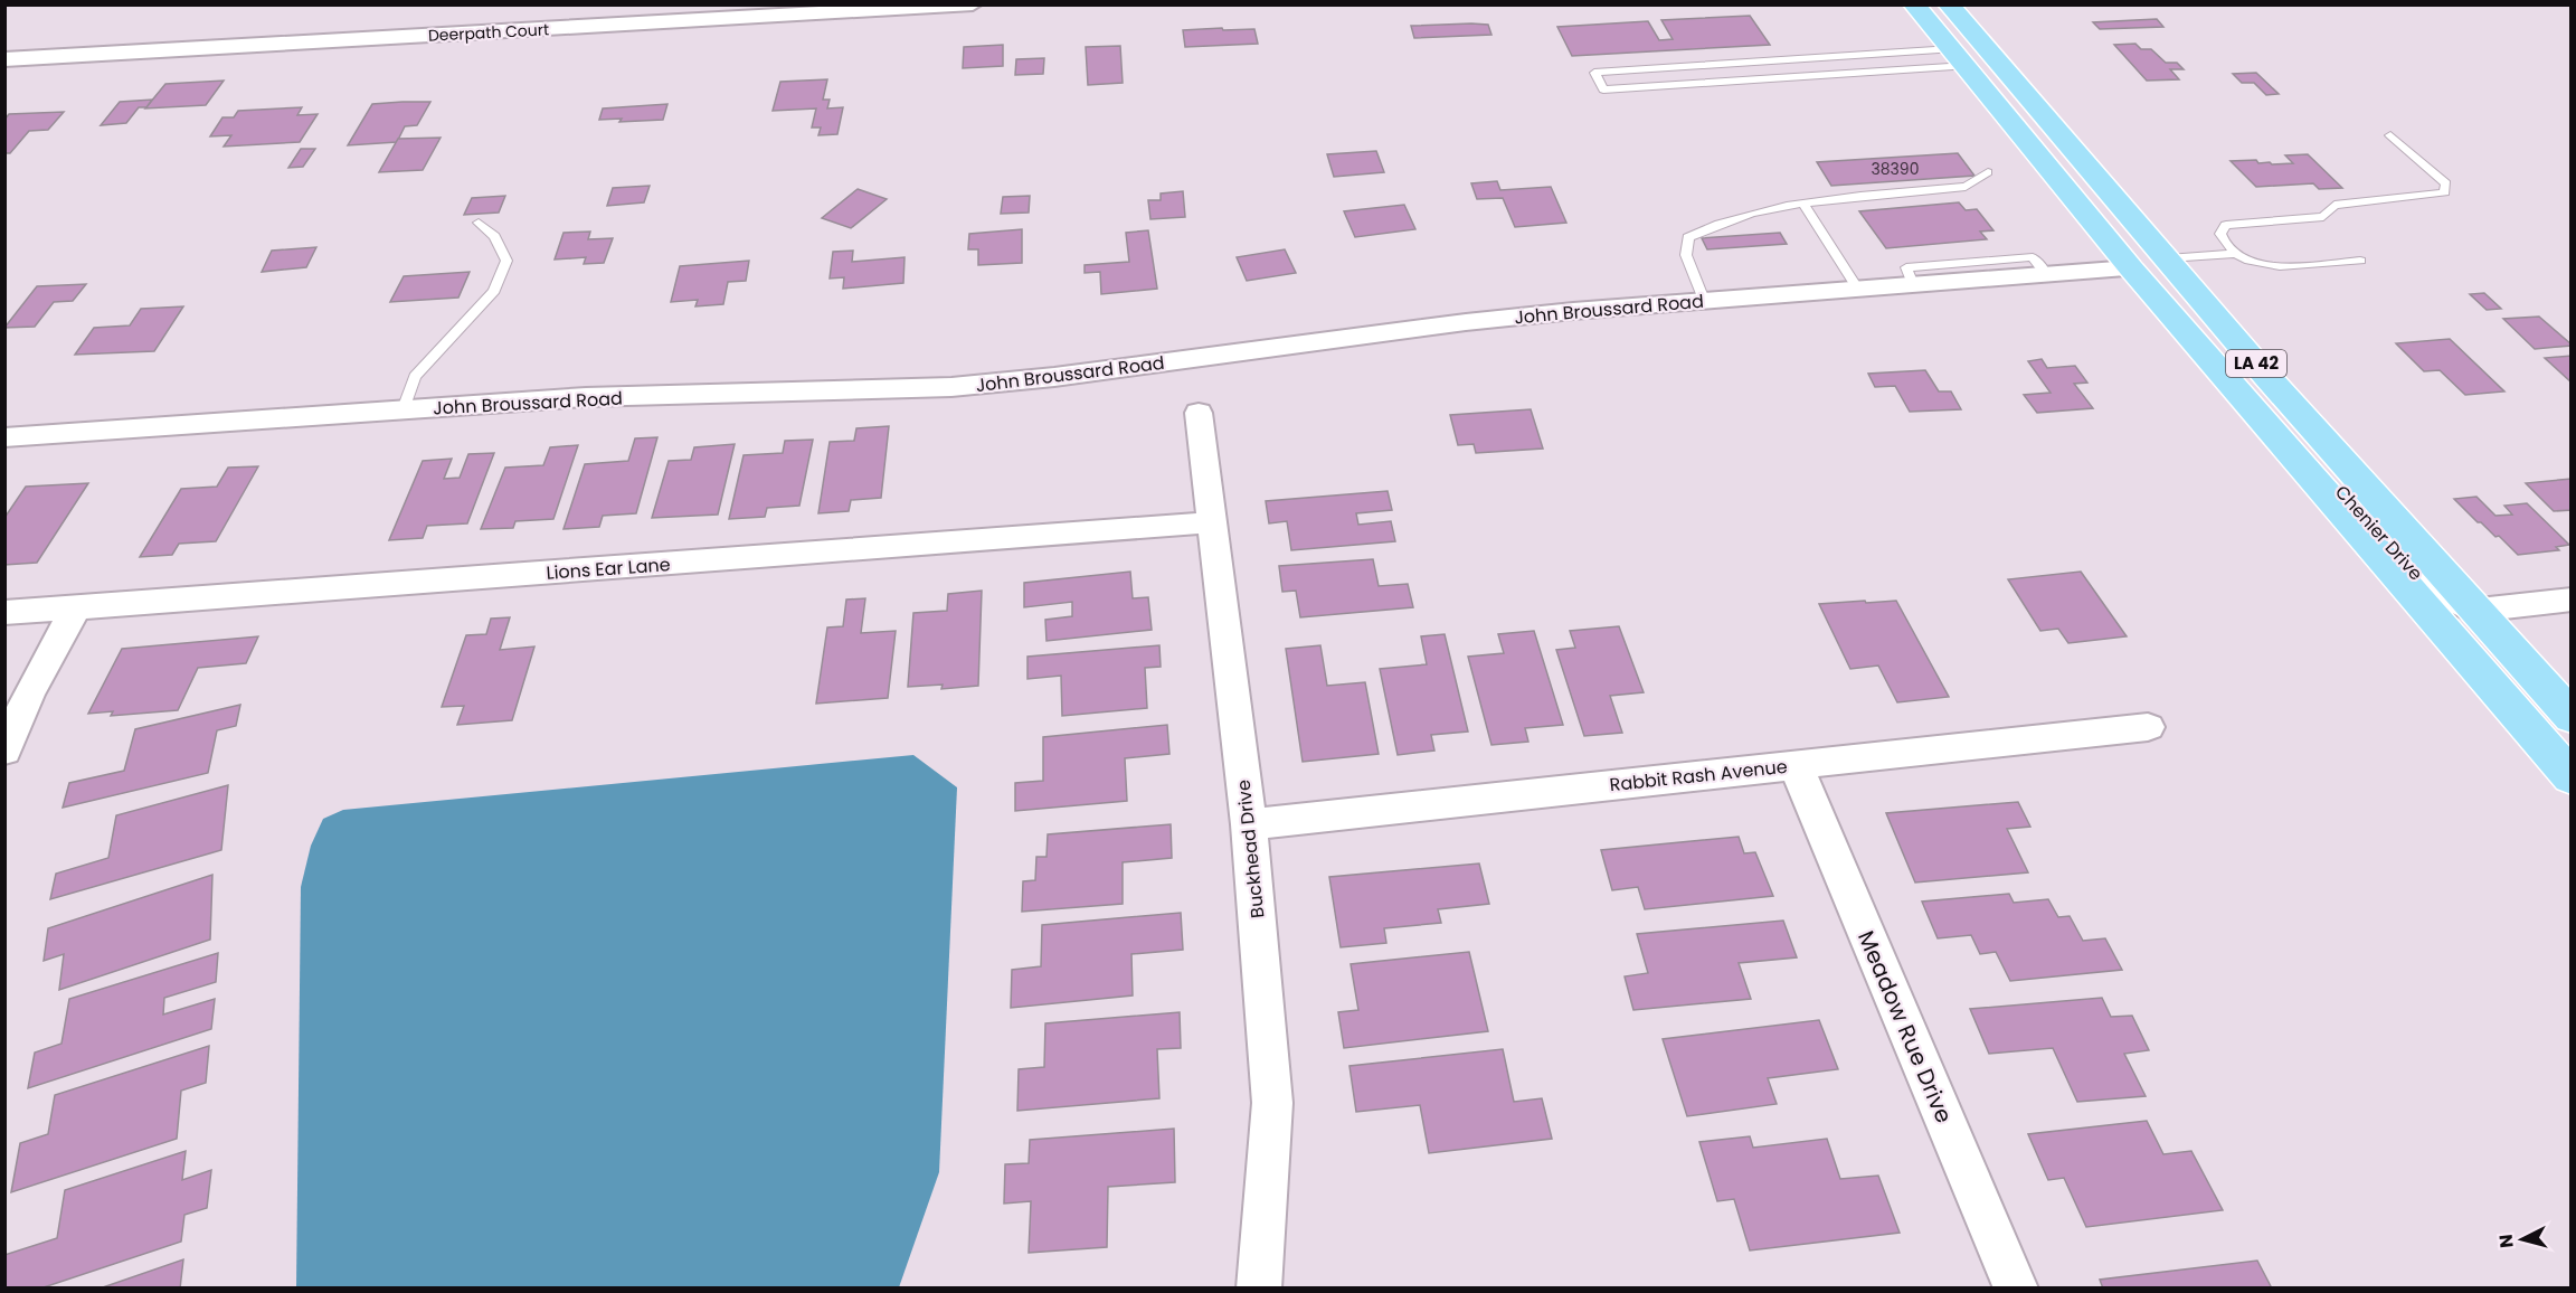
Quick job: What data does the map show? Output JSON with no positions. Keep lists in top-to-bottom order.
{
  "streets": {
    "main road": ["LA 42"],
    "street": [
      "Deerpath Court",
      "John Broussard Road",
      "Chenier Drive",
      "Lions Ear Lane",
      "Rabbit Rash Avenue",
      "Buckhead Drive",
      "Meadow Rue Drive"
    ]
  },
  "crossings": [
    ["John Broussard Road", "LA 42"],
    ["LA 42", "Chenier Drive"],
    ["Lions Ear Lane", "Buckhead Drive"],
    ["Rabbit Rash Avenue", "Buckhead Drive"],
    ["Rabbit Rash Avenue", "Meadow Rue Drive"]
  ],
  "house_numbers": ["38390"],
  "north": "left"
}
